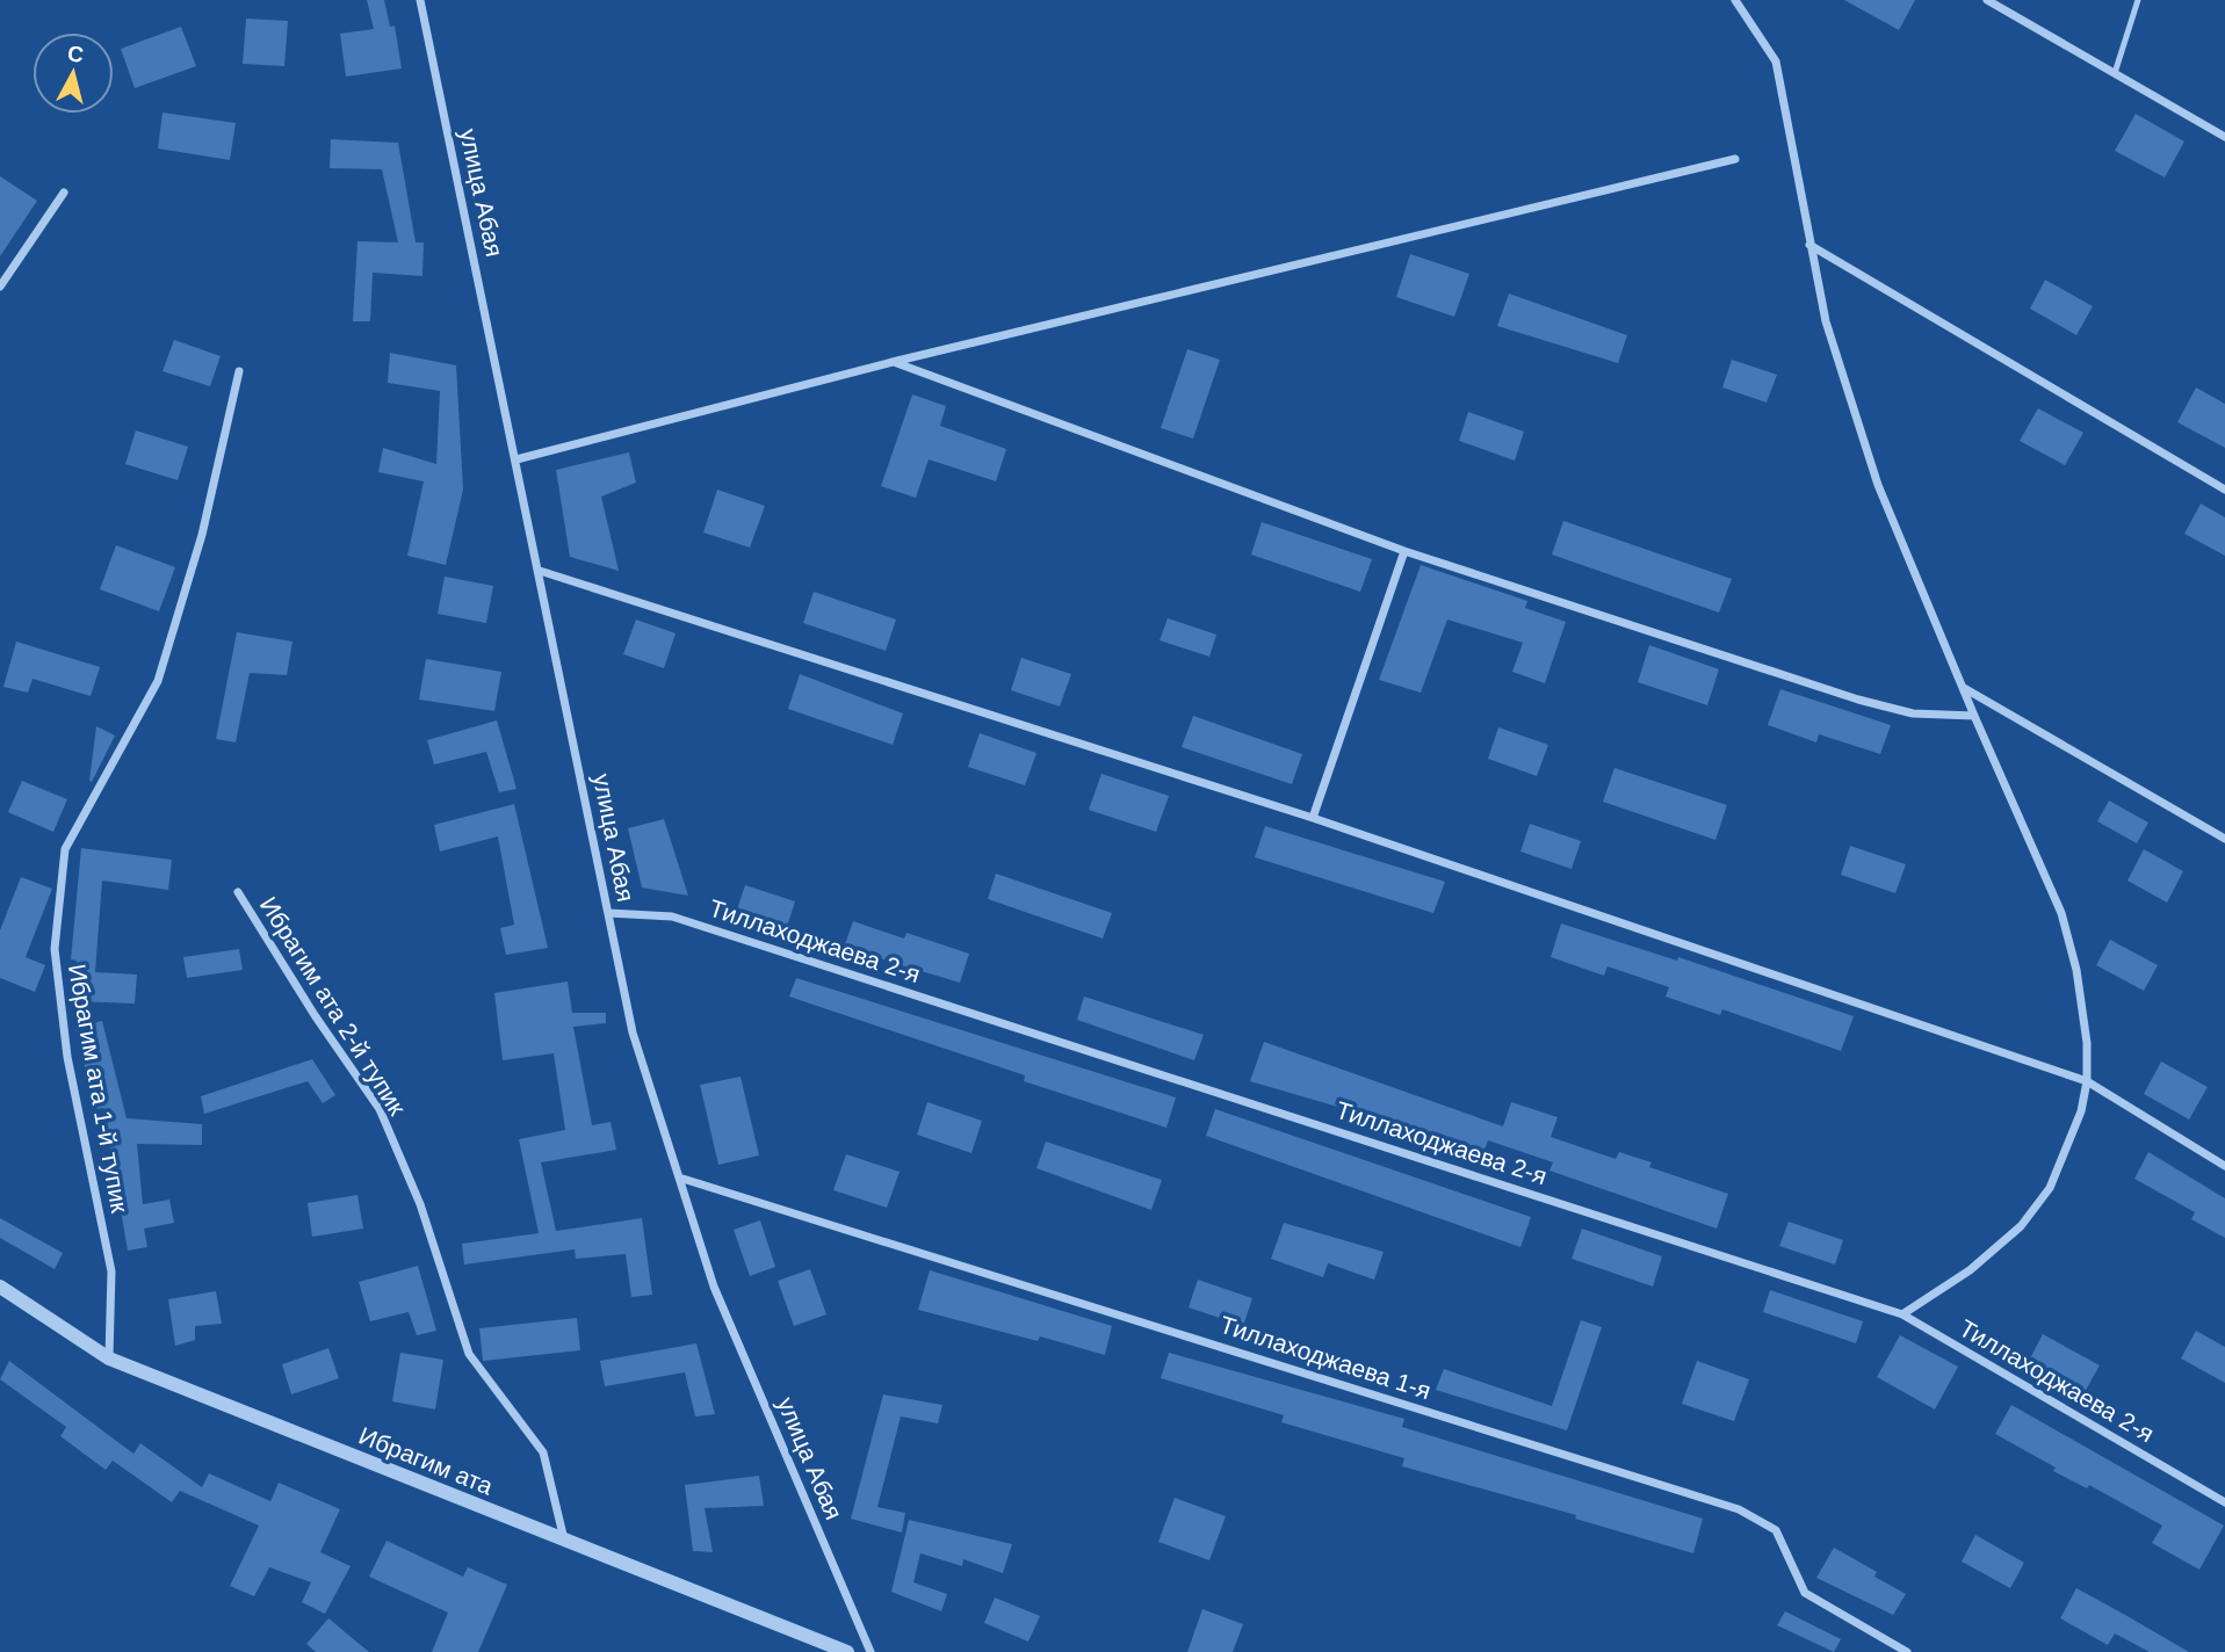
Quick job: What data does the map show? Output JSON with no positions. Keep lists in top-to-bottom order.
{
  "streets": {
    "street": [
      "улица Абая",
      "Тиллаходжаева 2-я",
      "Ибрагим ата 2-й тупик",
      "Ибрагим ата 1-й тупик",
      "Тиллаходжаева 1-я",
      "Ибрагим ата"
    ]
  },
  "crossings": [
    ["улица Абая", "Тиллаходжаева 2-я"],
    ["улица Абая", "Тиллаходжаева 1-я"],
    ["Ибрагим ата 2-й тупик", "Ибрагим ата"],
    ["Ибрагим ата 1-й тупик", "Ибрагим ата"]
  ],
  "north": "top"
}
